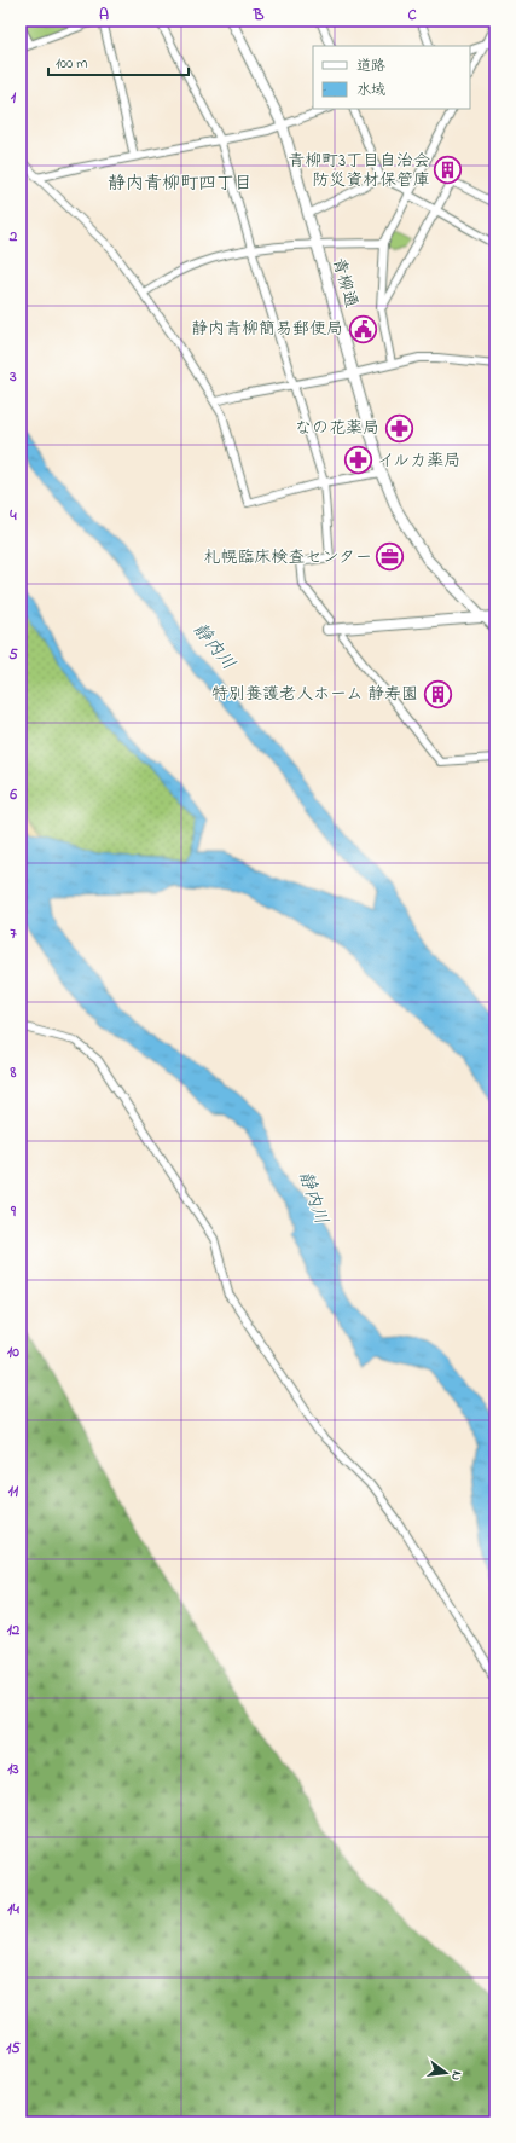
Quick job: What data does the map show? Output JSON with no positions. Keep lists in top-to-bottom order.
{
  "streets": {
    "street": ["青柳通"]
  },
  "districts": ["静内青柳町四丁目"],
  "water": ["静内川"],
  "places": {
    "building": ["青柳町3丁目自治会 防災資材保管庫", "特別養護老人ホーム 静寿園"],
    "public building": ["静内青柳簡易郵便局"],
    "pharmacy": ["なの花薬局", "イルカ薬局"],
    "office": ["札幌臨床検査センター"]
  },
  "legend": ["道路", "水域"],
  "scale_bar": "100 m",
  "north": "right",
  "grid": {
    "columns": ["A", "B", "C"],
    "rows": [
      "1",
      "2",
      "3",
      "4",
      "5",
      "6",
      "7",
      "8",
      "9",
      "10",
      "11",
      "12",
      "13",
      "14",
      "15"
    ]
  }
}
